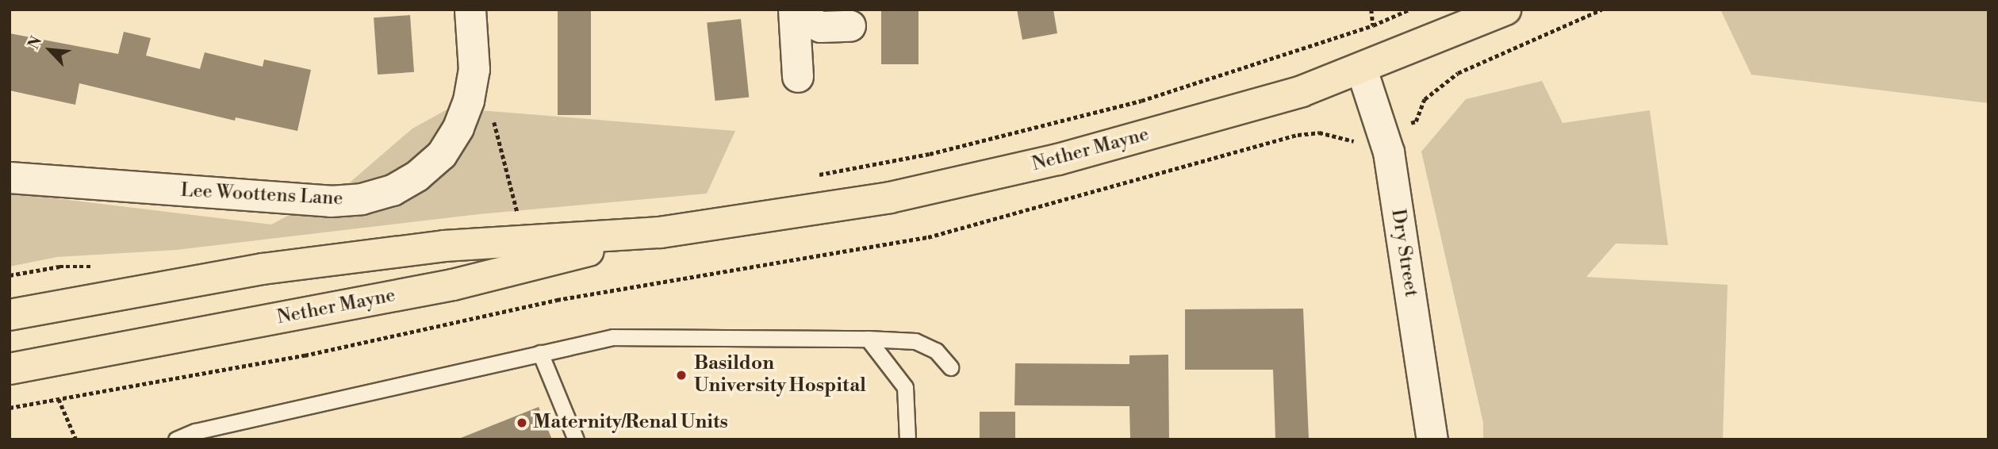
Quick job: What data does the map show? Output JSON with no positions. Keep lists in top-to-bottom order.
{
  "streets": {
    "main road": ["Nether Mayne"],
    "street": ["Lee Woottens Lane", "Dry Street"]
  },
  "crossings": [
    ["Nether Mayne", "Dry Street"]
  ],
  "places": ["Basildon University Hospital", "Maternity/Renal Units"],
  "north": "top left"
}
